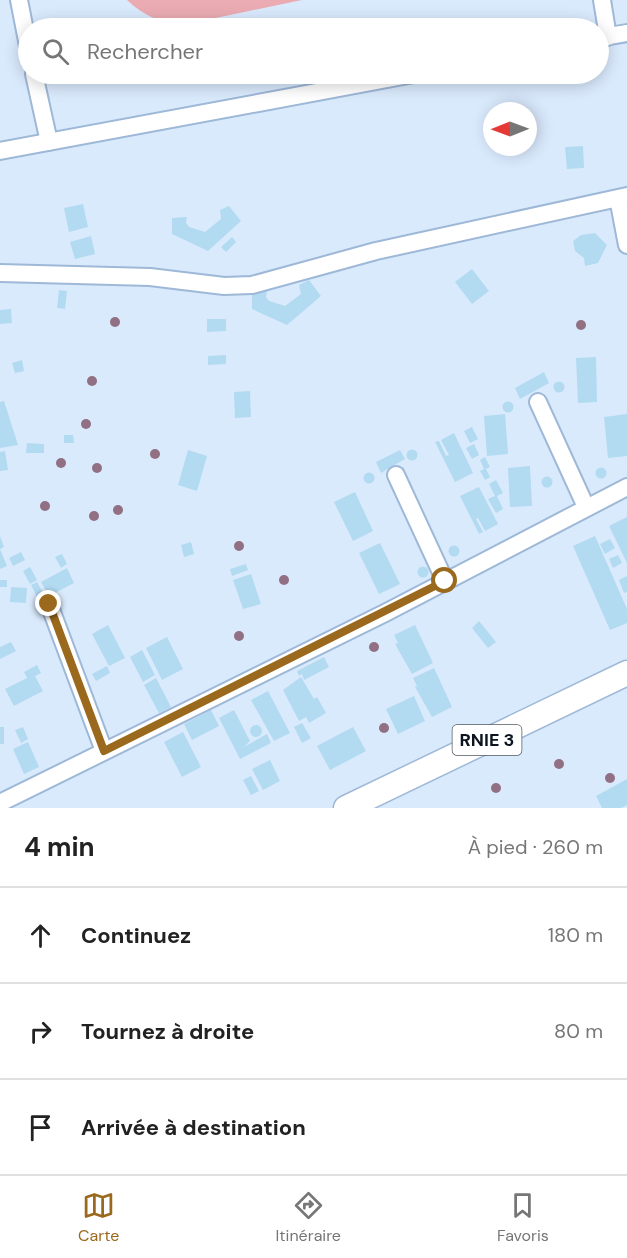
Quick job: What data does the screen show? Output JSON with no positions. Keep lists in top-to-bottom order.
{
  "streets": {
    "highway": ["RNIE 3"]
  },
  "north": "left",
  "page": {
    "search": "Rechercher",
    "heading": ["4 min", "À pied · 260 m"],
    "list": [
      ["Continuez", "180 m"],
      ["Tournez à droite", "80 m"],
      "Arrivée à destination"
    ],
    "nav": ["Carte", "Itinéraire", "Favoris"]
  }
}
